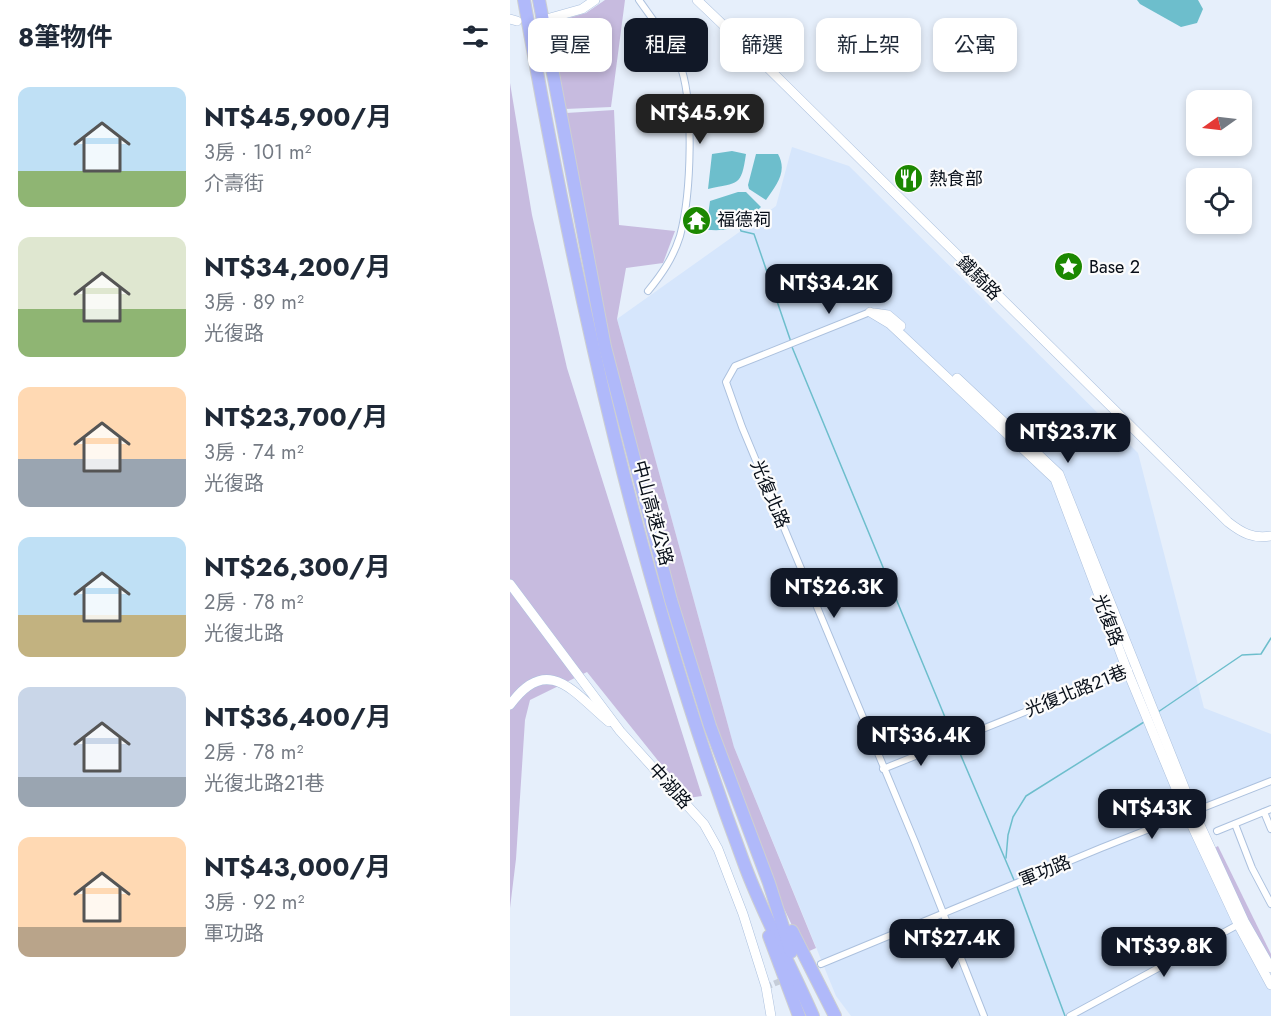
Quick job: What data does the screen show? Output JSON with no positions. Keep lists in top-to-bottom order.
{
  "streets": {
    "highway": ["中山高速公路"],
    "street": [
      "鐵騎路",
      "光復北路",
      "光復路",
      "光復北路21巷",
      "中湖路",
      "軍功路"
    ]
  },
  "crossings": [
    ["光復北路", "光復路"],
    ["光復北路", "光復北路21巷"],
    ["光復北路", "軍功路"],
    ["光復路", "光復北路21巷"],
    ["光復路", "軍功路"]
  ],
  "places": {
    "restaurant": ["熱食部"],
    "temple": ["福德祠"],
    "place": ["Base 2"]
  },
  "north": "left",
  "page": {
    "heading": "8筆物件",
    "chip": [
      "買屋",
      "租屋",
      "篩選",
      "新上架",
      "公寓"
    ],
    "list": [
      {
        "name": "NT$45,900/月",
        "note": "3房 · 101 m² · 介壽街"
      },
      {
        "name": "NT$34,200/月",
        "note": "3房 · 89 m² · 光復路"
      },
      {
        "name": "NT$23,700/月",
        "note": "3房 · 74 m² · 光復路"
      },
      {
        "name": "NT$26,300/月",
        "note": "2房 · 78 m² · 光復北路"
      },
      {
        "name": "NT$36,400/月",
        "note": "2房 · 78 m² · 光復北路21巷"
      },
      {
        "name": "NT$43,000/月",
        "note": "3房 · 92 m² · 軍功路"
      }
    ],
    "price": [
      "NT$45.9K",
      "NT$34.2K",
      "NT$23.7K",
      "NT$26.3K",
      "NT$36.4K",
      "NT$43K",
      "NT$27.4K",
      "NT$39.8K"
    ]
  }
}
